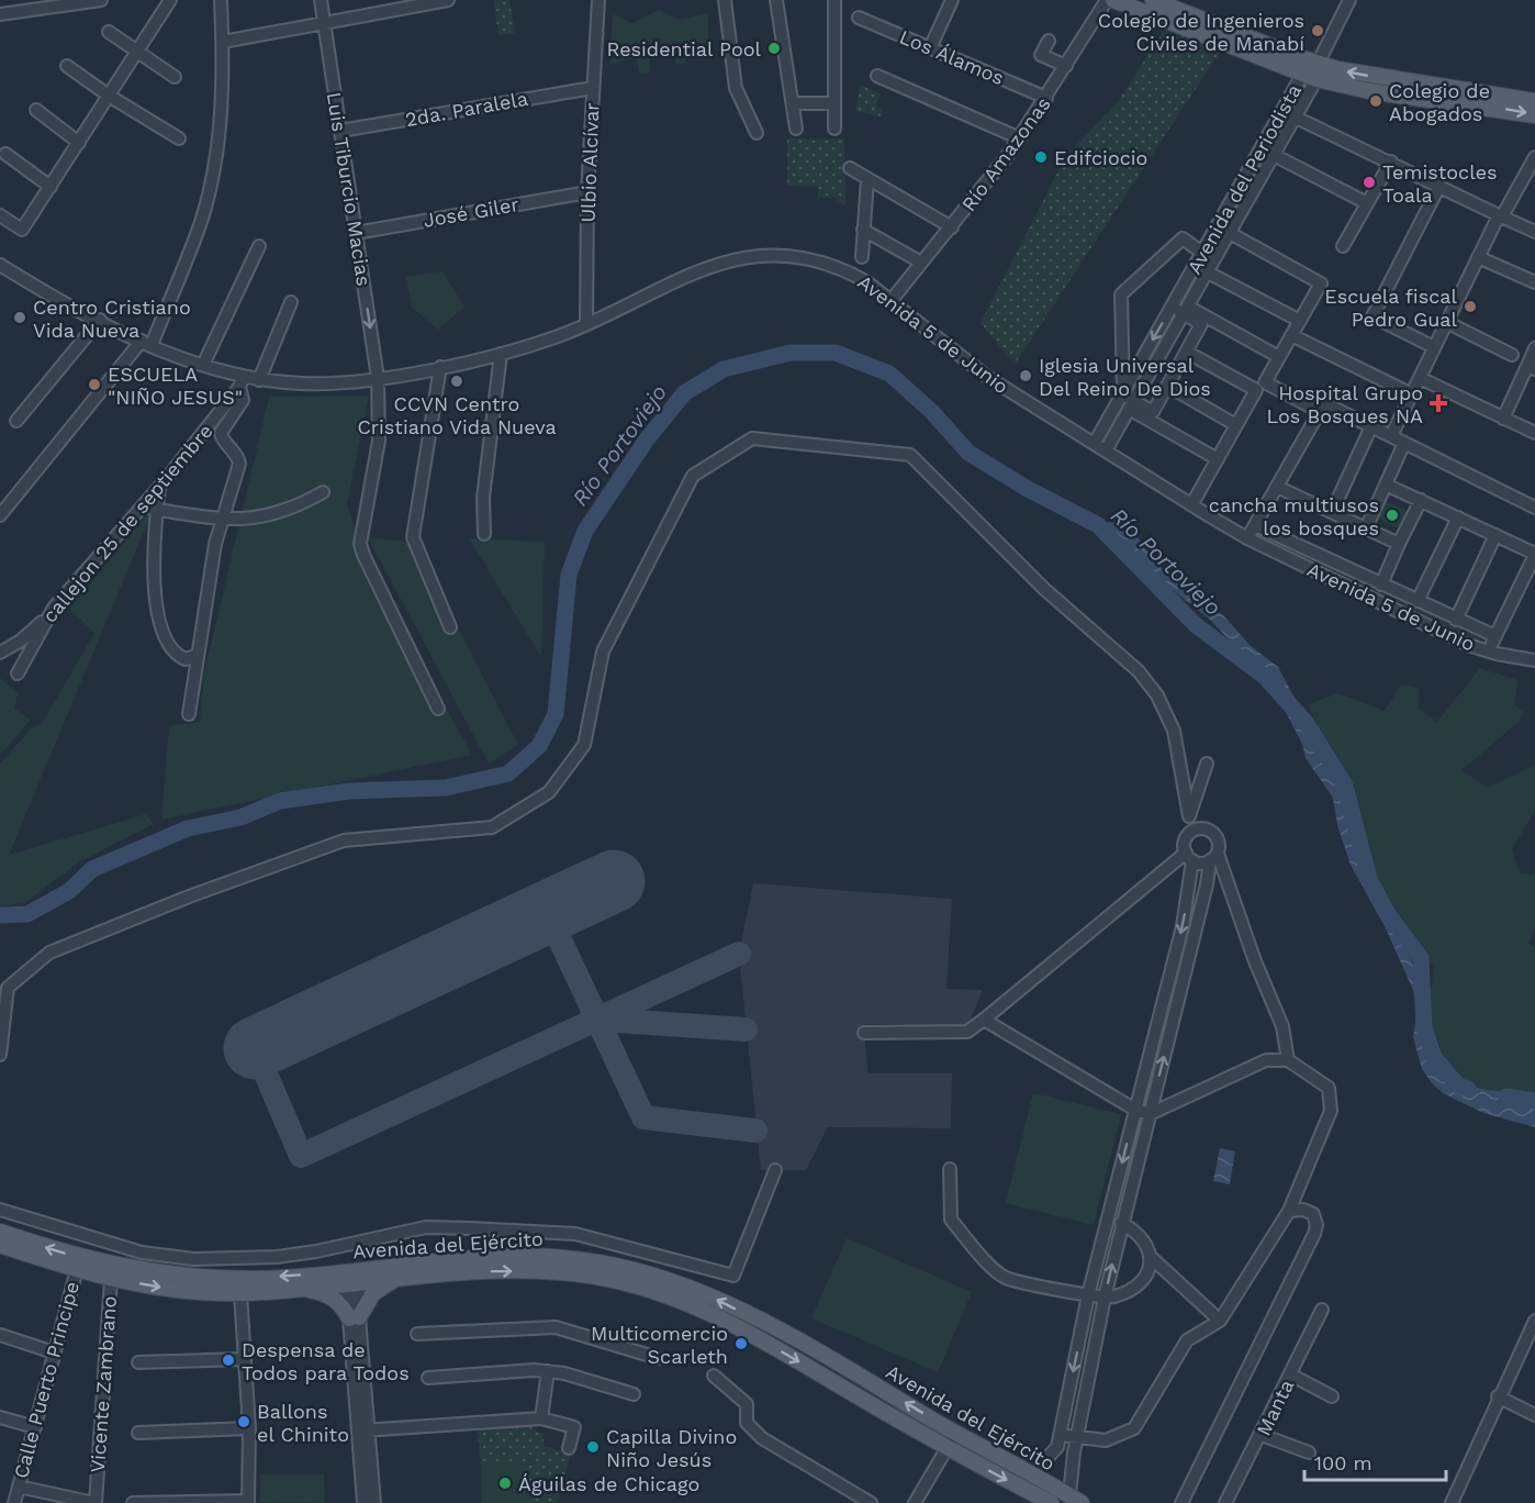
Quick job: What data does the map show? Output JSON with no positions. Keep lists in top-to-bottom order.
{
  "streets": {
    "main road": ["Avenida del Ejército"],
    "street": [
      "Los Álamos",
      "2da. Paralela",
      "Río Amazonas",
      "Ulbio Alcívar",
      "Avenida del Periodista",
      "Luis Tiburcio Macias",
      "José Giler",
      "Avenida 5 de Junio",
      "callejon 25 de septiembre",
      "Calle Puerto Principe",
      "Vicente Zambrano",
      "Manta"
    ]
  },
  "crossings": [
    ["Los Álamos", "Río Amazonas"],
    ["2da. Paralela", "Ulbio Alcívar"],
    ["2da. Paralela", "Luis Tiburcio Macias"],
    ["Río Amazonas", "Avenida 5 de Junio"],
    ["Ulbio Alcívar", "José Giler"],
    ["Ulbio Alcívar", "Avenida 5 de Junio"],
    ["Avenida del Periodista", "Avenida 5 de Junio"],
    ["Luis Tiburcio Macias", "José Giler"],
    ["Luis Tiburcio Macias", "Avenida 5 de Junio"],
    ["Avenida 5 de Junio", "callejon 25 de septiembre"],
    ["Avenida del Ejército", "Calle Puerto Principe"],
    ["Avenida del Ejército", "Vicente Zambrano"]
  ],
  "water": ["Río Portoviejo"],
  "places": {
    "other": [
      "Colegio de Ingenieros Civiles de Manabí",
      "Residential Pool",
      "Colegio de Abogados",
      "Edifciocio",
      "Temistocles Toala",
      "Escuela fiscal Pedro Gual",
      "Centro Cristiano Vida Nueva",
      "Iglesia Universal Del Reino De Dios",
      "CCVN Centro Cristiano Vida Nueva",
      "ESCUELA \"NIÑO JESUS\"",
      "cancha multiusos los bosques",
      "Multicomercio Scarleth",
      "Despensa de Todos para Todos",
      "Ballons el Chinito",
      "Capilla Divino Niño Jesús",
      "Águilas de Chicago"
    ],
    "health": ["Hospital Grupo Los Bosques NA"]
  },
  "scale_bar": "100 m"
}
